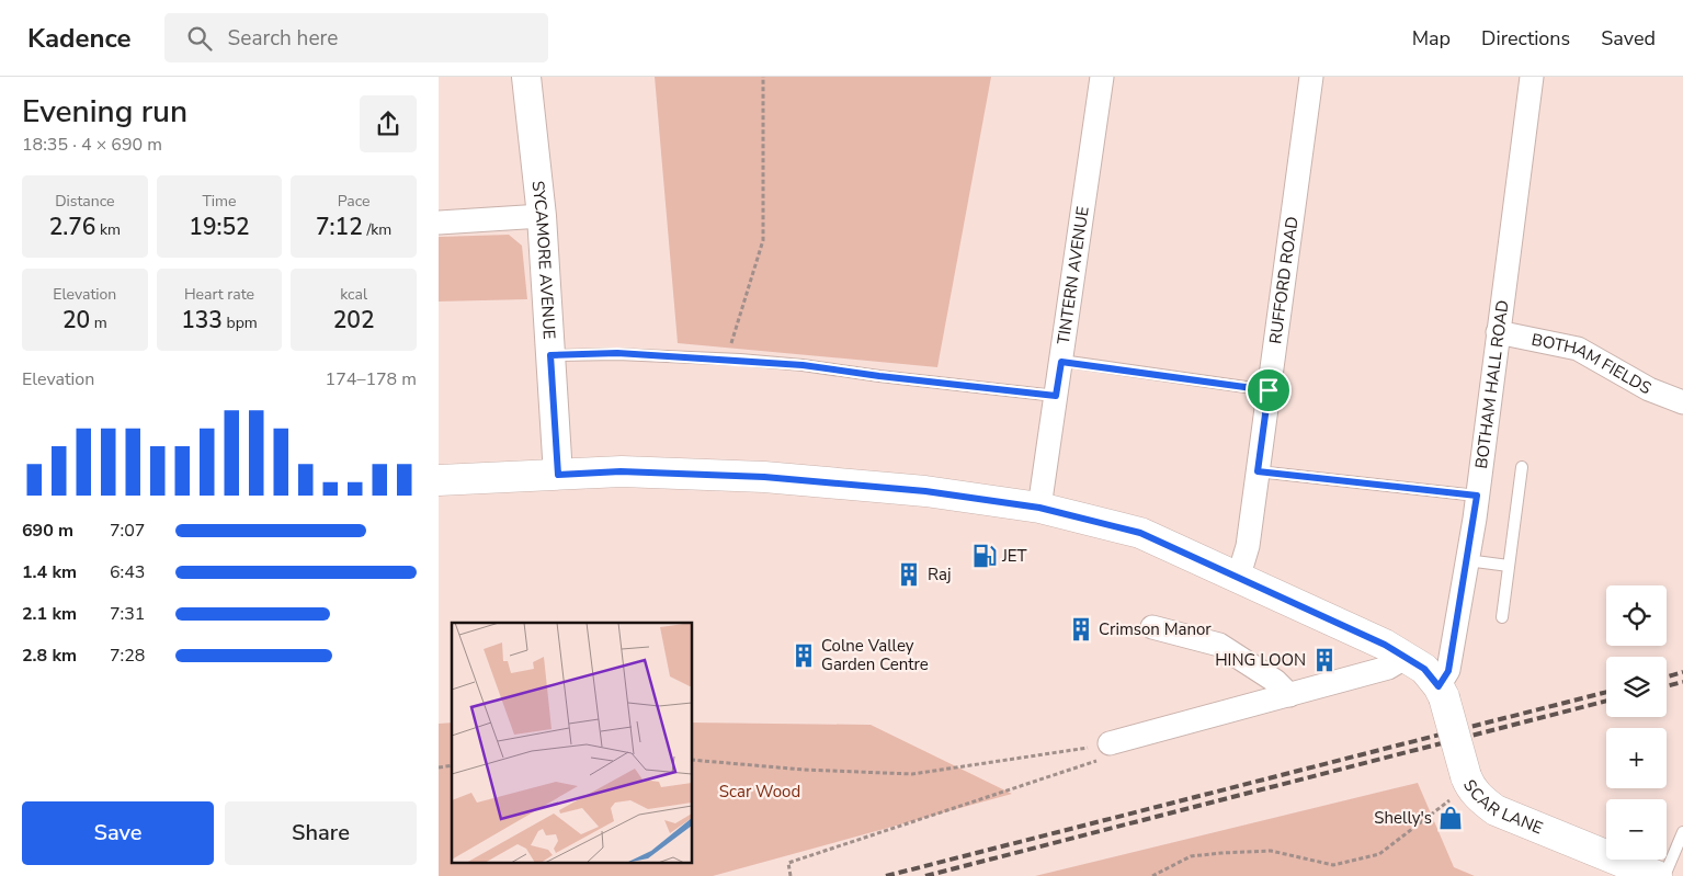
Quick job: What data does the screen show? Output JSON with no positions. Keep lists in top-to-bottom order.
{
  "streets": {
    "main road": ["SCAR LANE"],
    "street": [
      "SYCAMORE AVENUE",
      "TINTERN AVENUE",
      "RUFFORD ROAD",
      "BOTHAM FIELDS",
      "BOTHAM HALL ROAD"
    ]
  },
  "crossings": [
    ["SYCAMORE AVENUE", "SCAR LANE"],
    ["TINTERN AVENUE", "SCAR LANE"],
    ["RUFFORD ROAD", "SCAR LANE"],
    ["BOTHAM FIELDS", "BOTHAM HALL ROAD"],
    ["BOTHAM HALL ROAD", "SCAR LANE"]
  ],
  "parks": ["Scar Wood"],
  "places": {
    "fuel station": ["JET"],
    "building": [
      "Raj",
      "Crimson Manor",
      "Colne Valley Garden Centre",
      "HING LOON"
    ],
    "shop": ["Shelly's"]
  },
  "page": {
    "header": "Kadence",
    "search": "Search here",
    "nav": ["Map", "Directions", "Saved"],
    "heading": ["Evening run", "18:35 · 4 × 690 m"],
    "stats": [
      ["Distance", "2.76 km"],
      ["Time", "19:52"],
      ["Pace", "7:12 /km"],
      ["Elevation", "20 m"],
      ["Heart rate", "133 bpm"],
      ["kcal", "202"]
    ],
    "chart": ["Elevation", "174–178 m"],
    "list": [
      {
        "name": "690 m",
        "note": "7:07"
      },
      {
        "name": "1.4 km",
        "note": "6:43"
      },
      {
        "name": "2.1 km",
        "note": "7:31"
      },
      {
        "name": "2.8 km",
        "note": "7:28"
      }
    ],
    "map_buttons": ["+", "−"],
    "buttons": ["Save", "Share"]
  }
}
